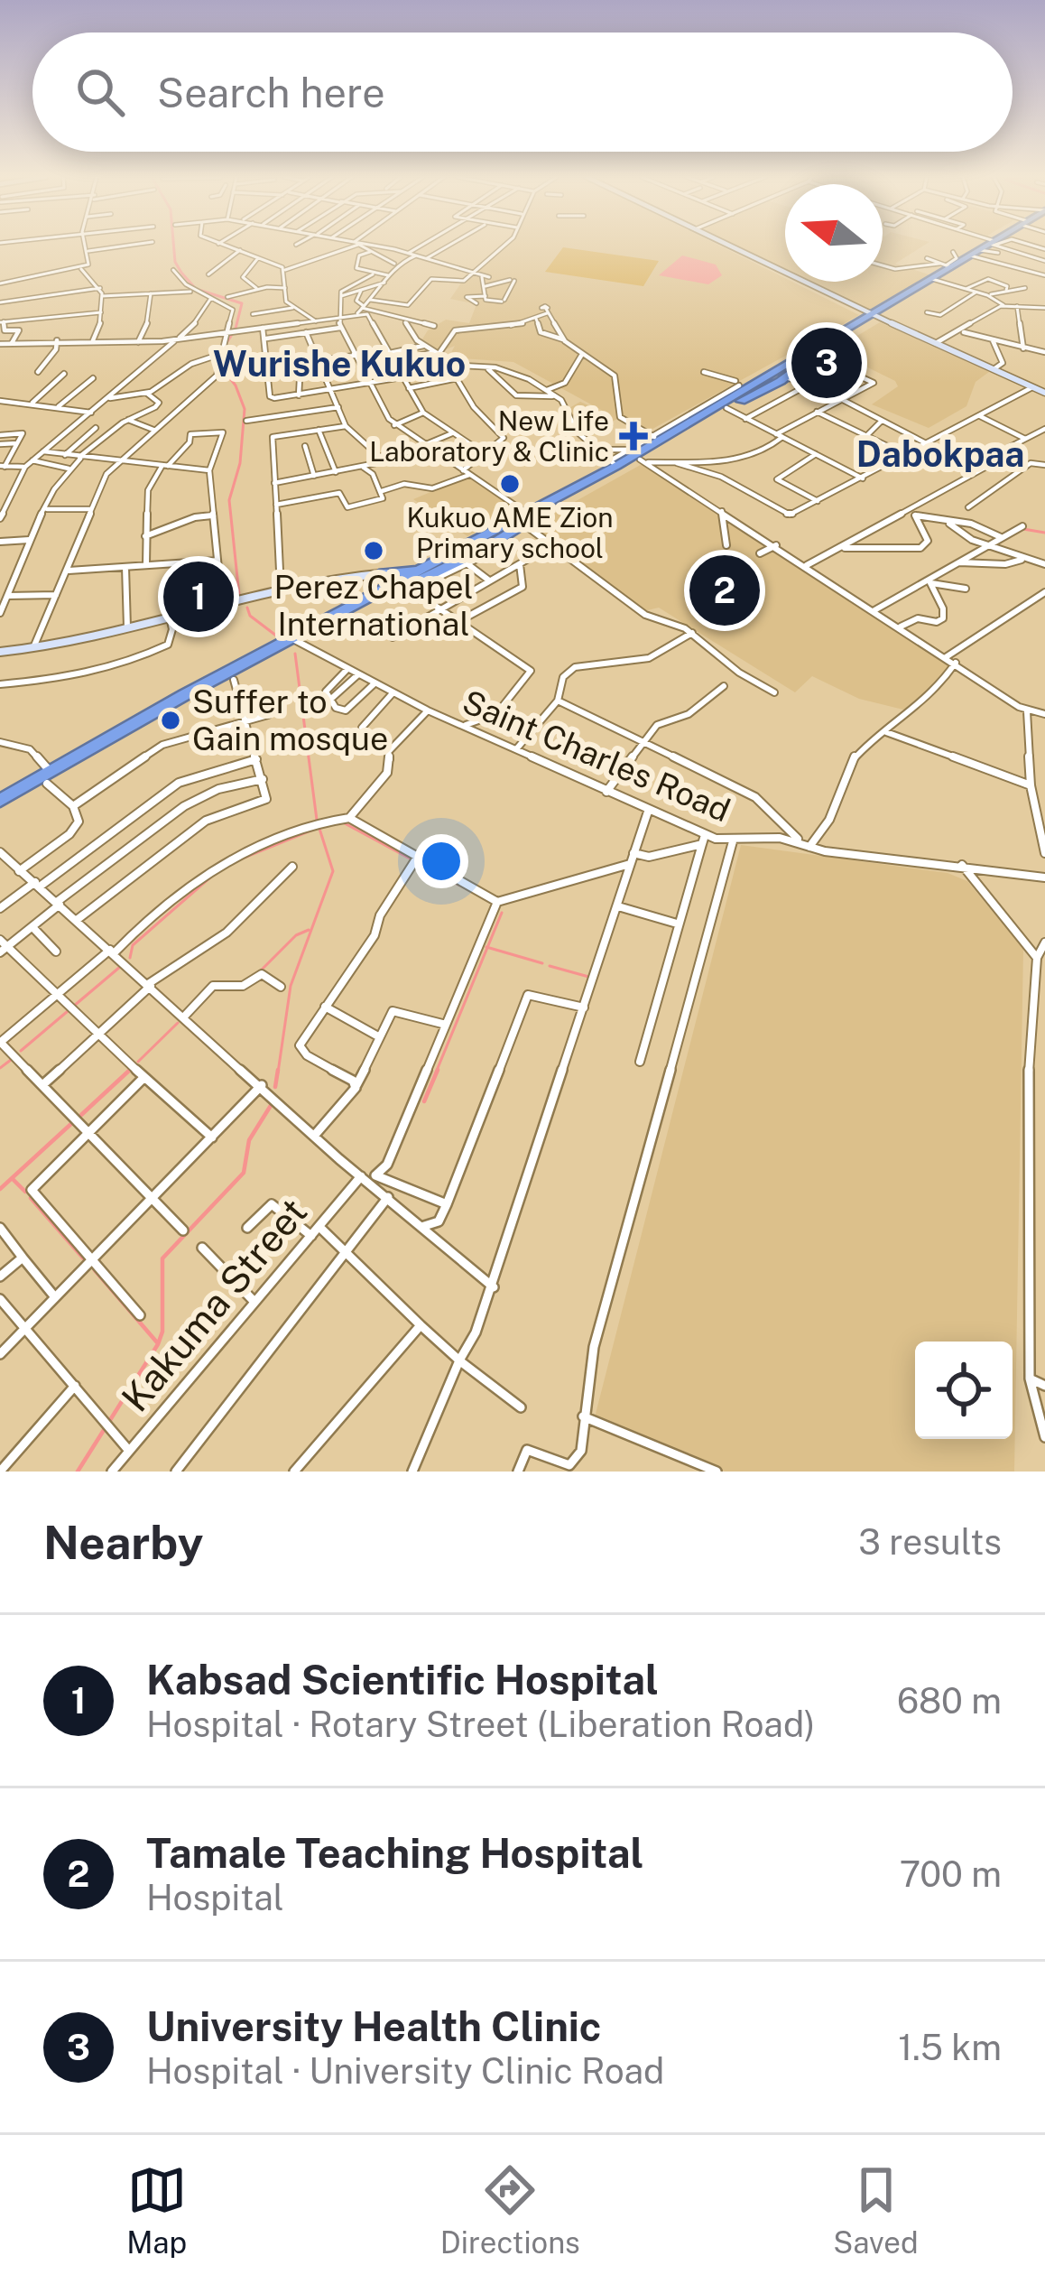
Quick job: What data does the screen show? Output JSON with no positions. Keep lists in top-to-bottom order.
{
  "streets": {
    "street": ["Saint Charles Road", "Kakuma Street"]
  },
  "districts": ["Wurishe Kukuo", "Dabokpaa"],
  "places": {
    "health": ["New Life Laboratory & Clinic"],
    "other": ["Kukuo AME Zion Primary school", "Perez Chapel International", "Suffer to Gain mosque"]
  },
  "north": "left",
  "page": {
    "search": "Search here",
    "pins": ["3", "2", "1"],
    "heading": ["Nearby", "3 results"],
    "list": [
      {
        "mark": "1",
        "name": "Kabsad Scientific Hospital",
        "note": "Hospital · Rotary Street (Liberation Road)",
        "value": "680 m"
      },
      {
        "mark": "2",
        "name": "Tamale Teaching Hospital",
        "note": "Hospital",
        "value": "700 m"
      },
      {
        "mark": "3",
        "name": "University Health Clinic",
        "note": "Hospital · University Clinic Road",
        "value": "1.5 km"
      }
    ],
    "nav": ["Map", "Directions", "Saved"]
  }
}
